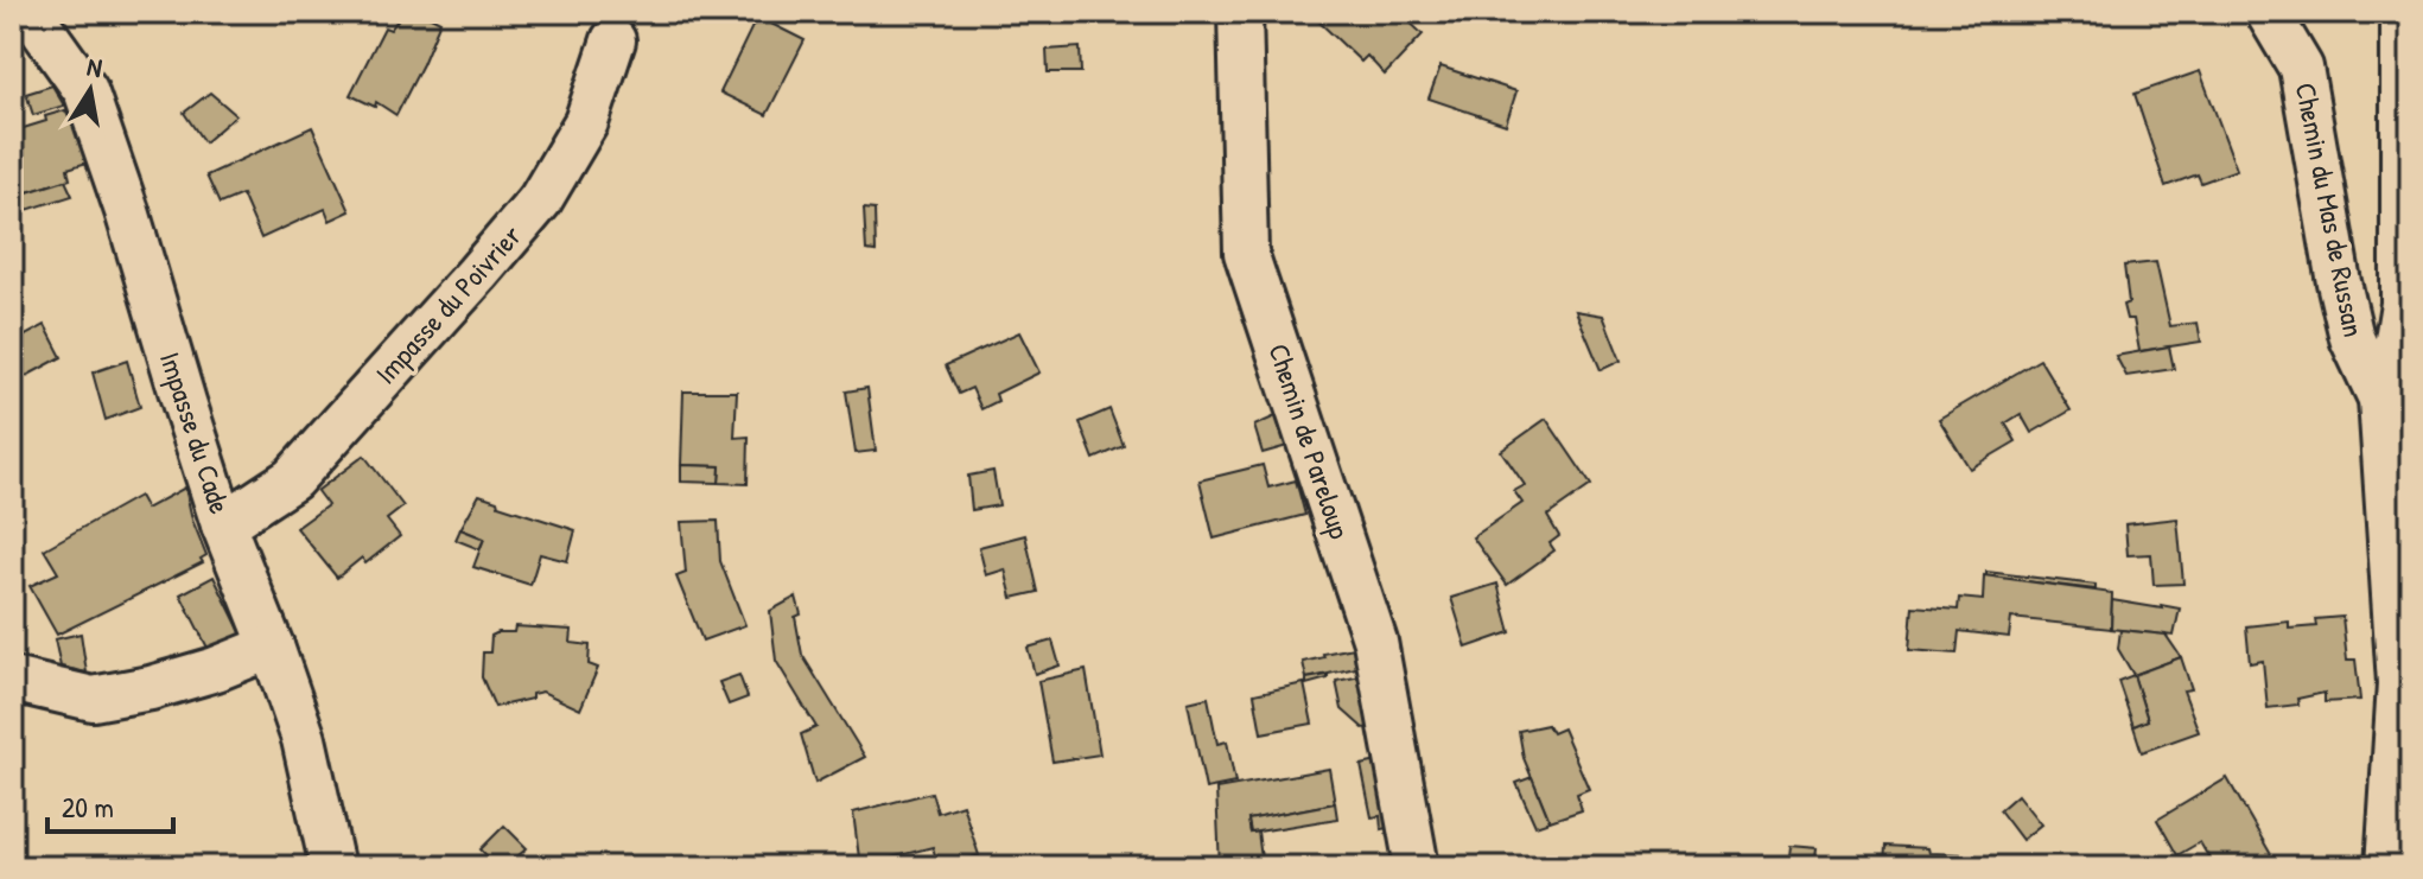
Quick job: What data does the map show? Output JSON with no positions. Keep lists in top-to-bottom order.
{
  "streets": {
    "street": [
      "Chemin du Mas de Russan",
      "Impasse du Poivrier",
      "Impasse du Cade",
      "Chemin de Pareloup"
    ]
  },
  "crossings": [
    ["Impasse du Poivrier", "Impasse du Cade"]
  ],
  "scale_bar": "20 m",
  "north": "top"
}
